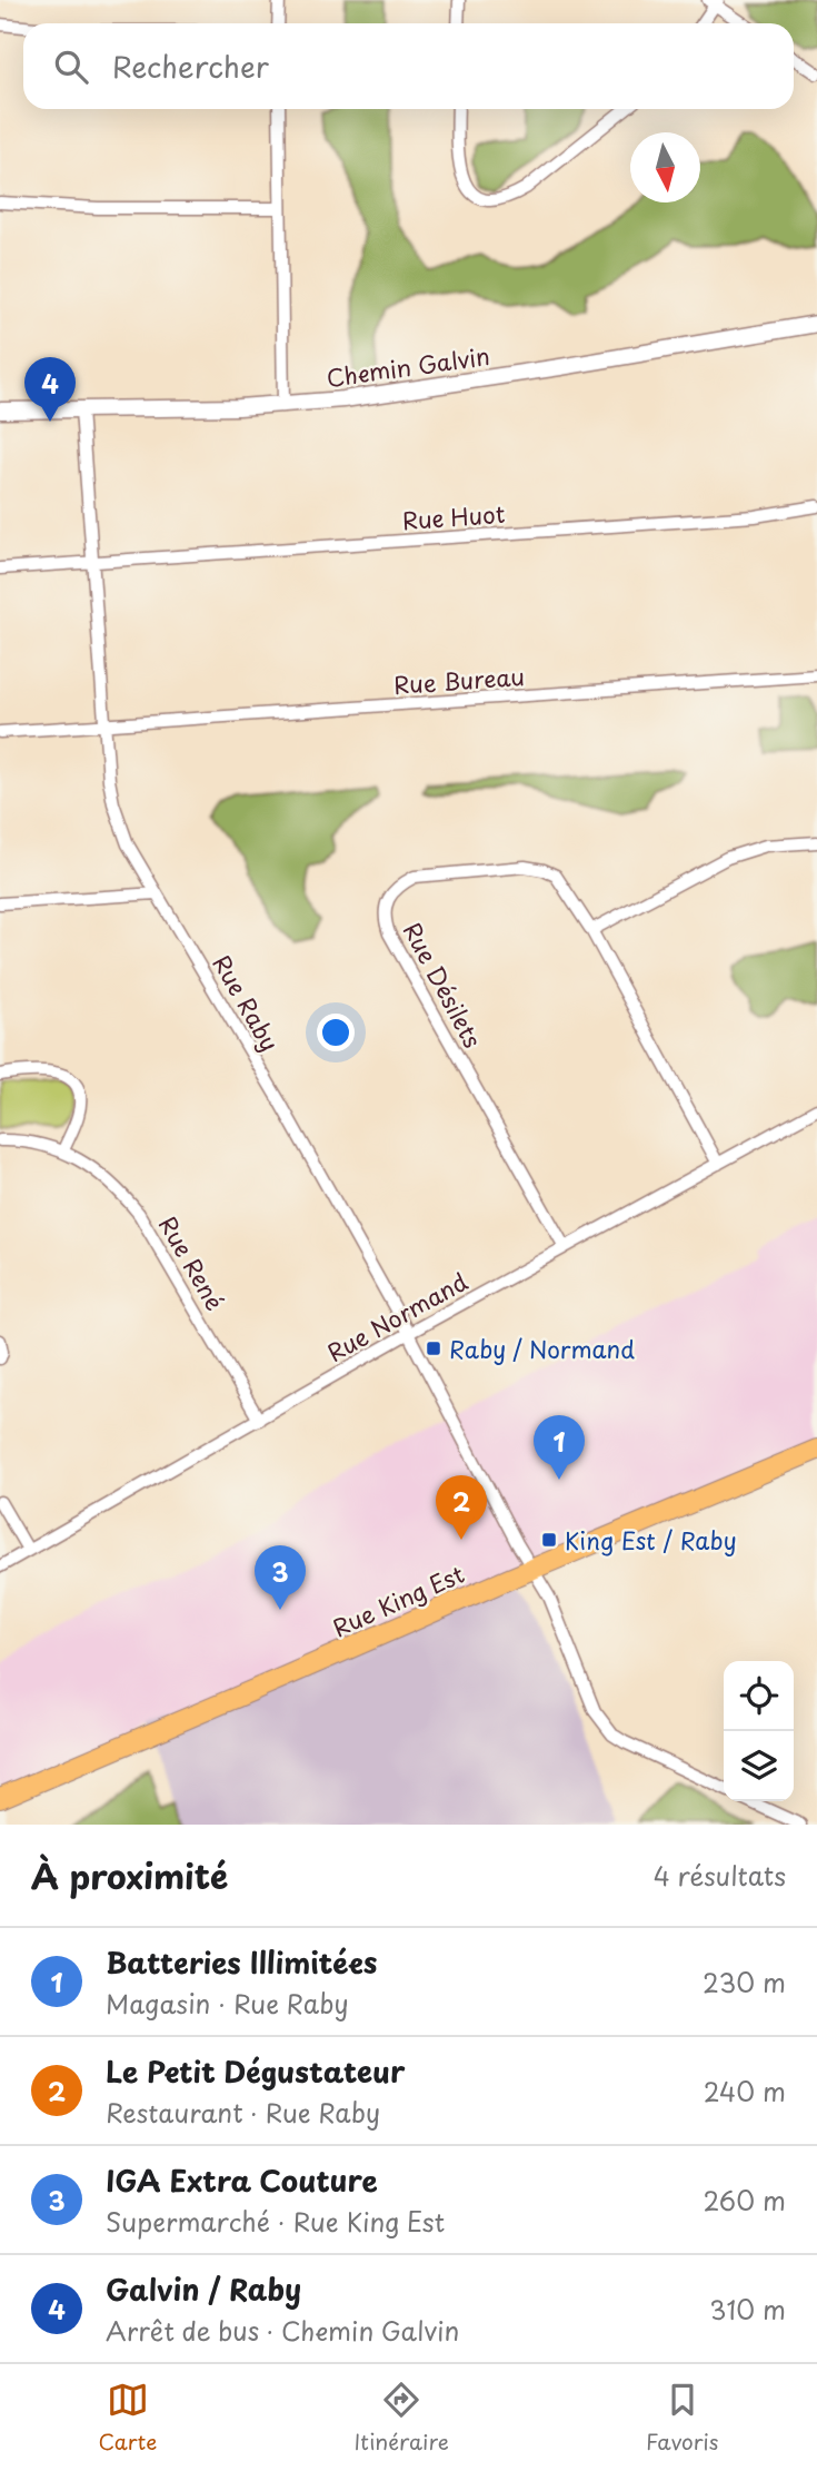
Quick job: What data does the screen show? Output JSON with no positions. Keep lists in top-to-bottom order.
{
  "streets": {
    "main road": ["Rue King Est"],
    "street": [
      "Chemin Galvin",
      "Rue Huot",
      "Rue Bureau",
      "Rue Désilets",
      "Rue Raby",
      "Rue René",
      "Rue Normand"
    ]
  },
  "crossings": [
    ["Chemin Galvin", "Rue Raby"],
    ["Rue Huot", "Rue Raby"],
    ["Rue Bureau", "Rue Raby"],
    ["Rue Désilets", "Rue Normand"],
    ["Rue Raby", "Rue Normand"],
    ["Rue Raby", "Rue King Est"],
    ["Rue René", "Rue Normand"]
  ],
  "places": {
    "transit": ["Raby / Normand", "King Est / Raby"]
  },
  "north": "bottom",
  "page": {
    "search": "Rechercher",
    "pins": [
      "4",
      "1",
      "2",
      "3"
    ],
    "heading": ["À proximité", "4 résultats"],
    "list": [
      {
        "mark": "1",
        "name": "Batteries Illimitées",
        "note": "Magasin · Rue Raby",
        "value": "230 m"
      },
      {
        "mark": "2",
        "name": "Le Petit Dégustateur",
        "note": "Restaurant · Rue Raby",
        "value": "240 m"
      },
      {
        "mark": "3",
        "name": "IGA Extra Couture",
        "note": "Supermarché · Rue King Est",
        "value": "260 m"
      },
      {
        "mark": "4",
        "name": "Galvin / Raby",
        "note": "Arrêt de bus · Chemin Galvin",
        "value": "310 m"
      }
    ],
    "nav": ["Carte", "Itinéraire", "Favoris"]
  }
}
